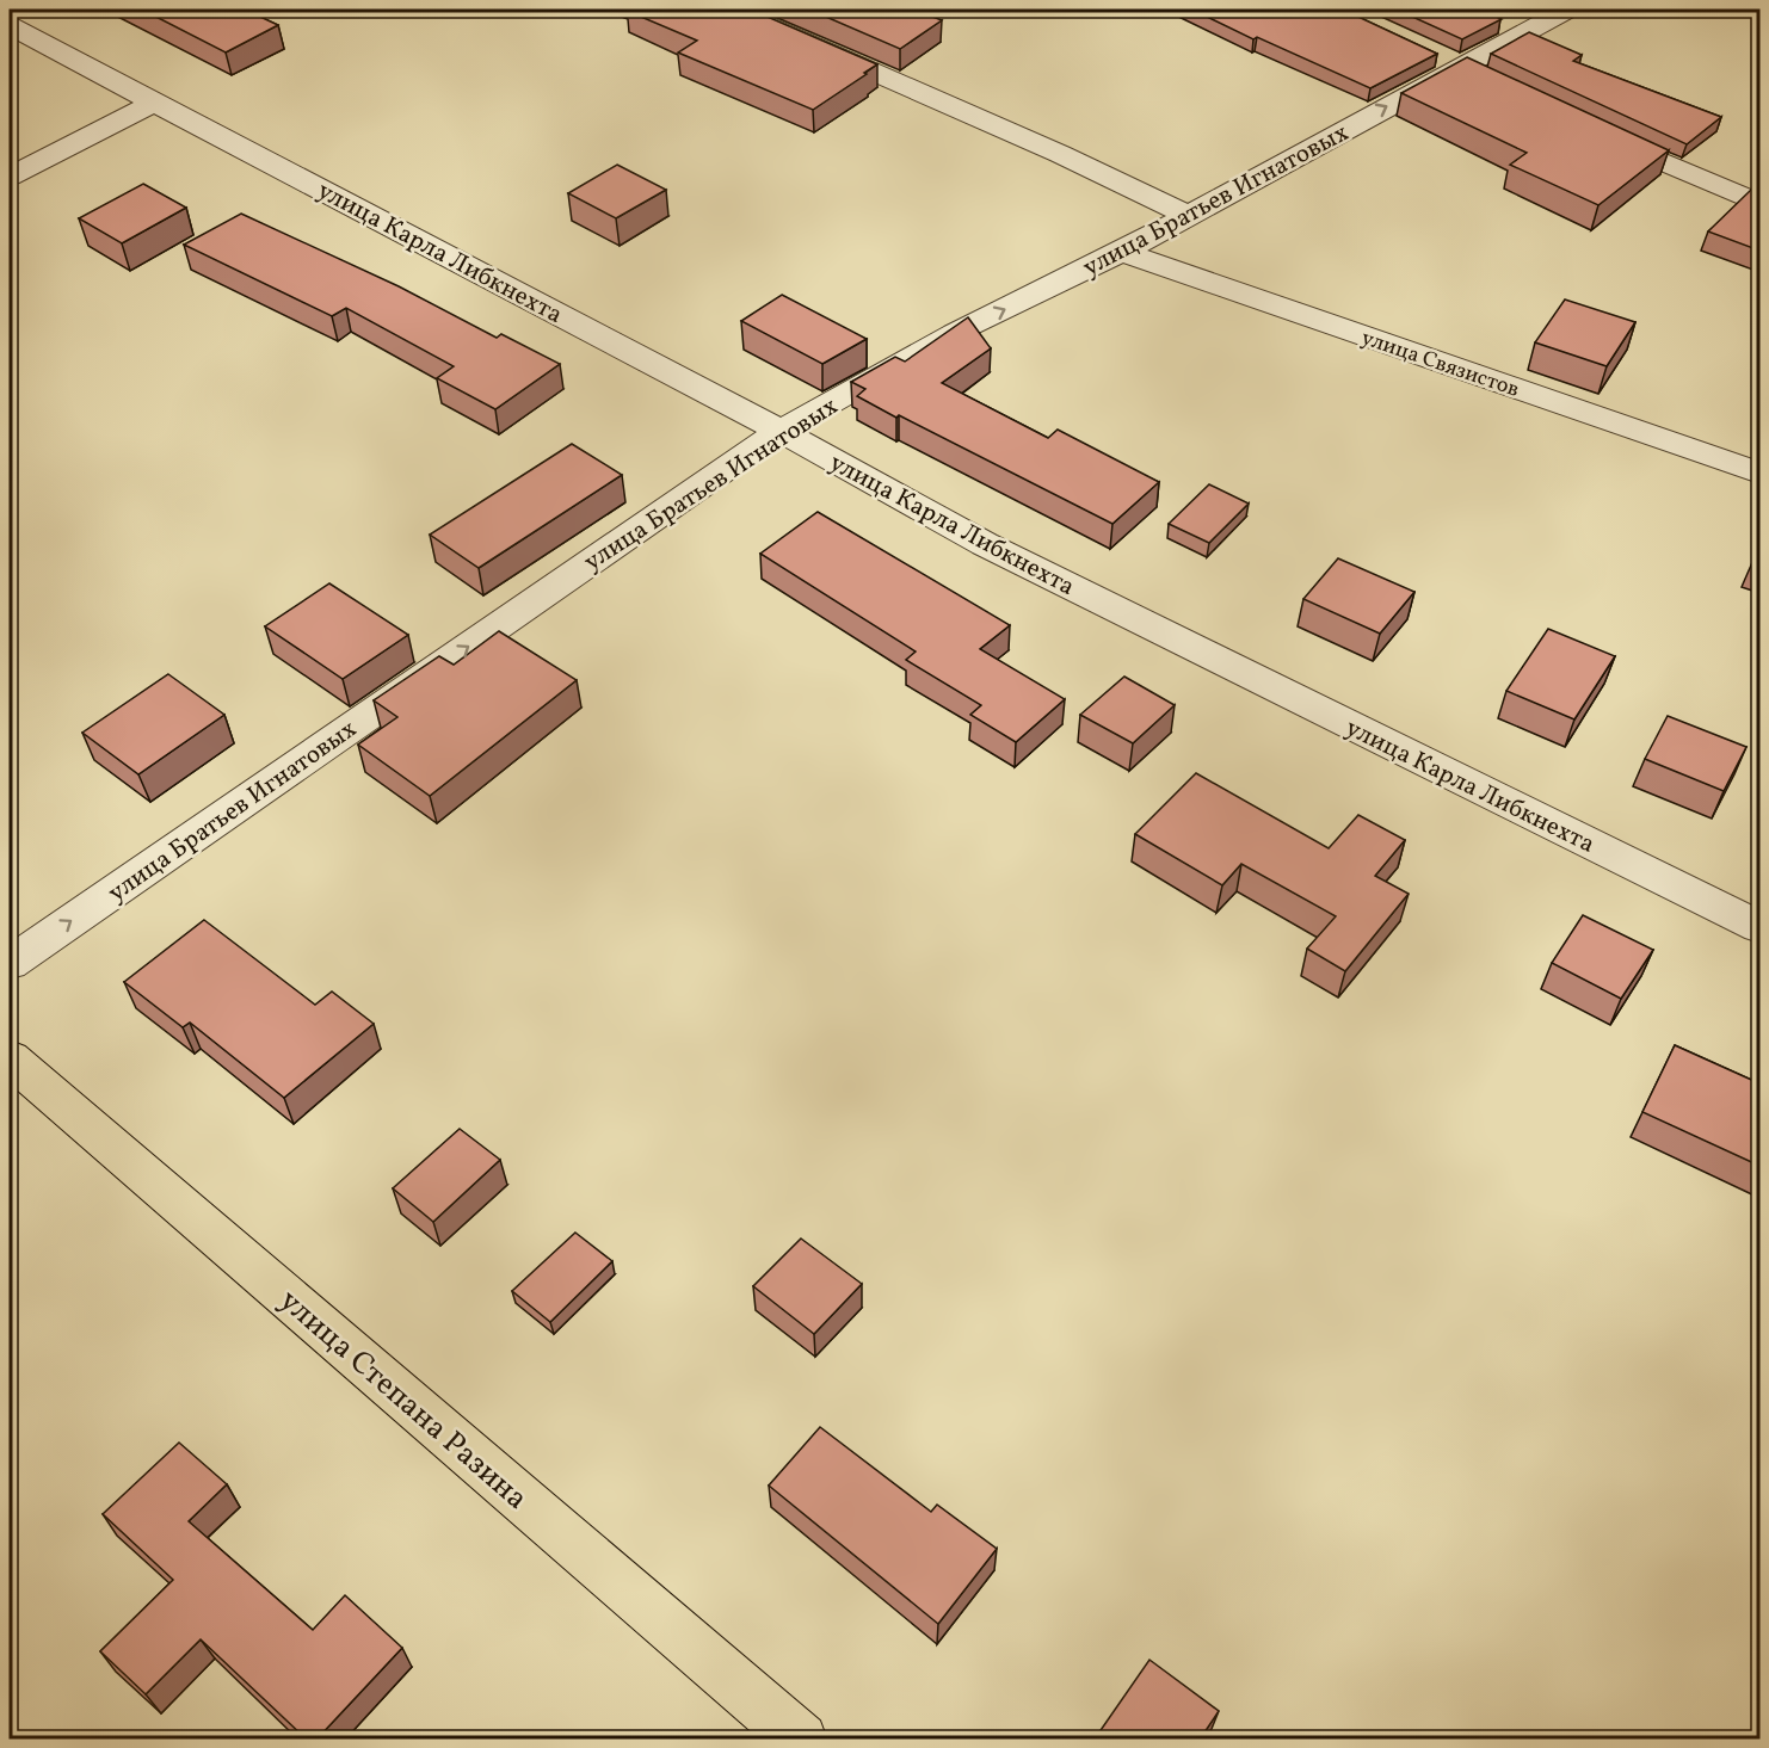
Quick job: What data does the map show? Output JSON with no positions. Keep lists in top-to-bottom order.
{
  "streets": {
    "main road": ["улица Степана Разина"],
    "street": ["улица Братьев Игнатовых", "улица Карла Либкнехта", "улица Связистов"]
  },
  "crossings": [
    ["улица Братьев Игнатовых", "улица Карла Либкнехта"],
    ["улица Братьев Игнатовых", "улица Связистов"]
  ],
  "one_way": ["улица Братьев Игнатовых"]
}
